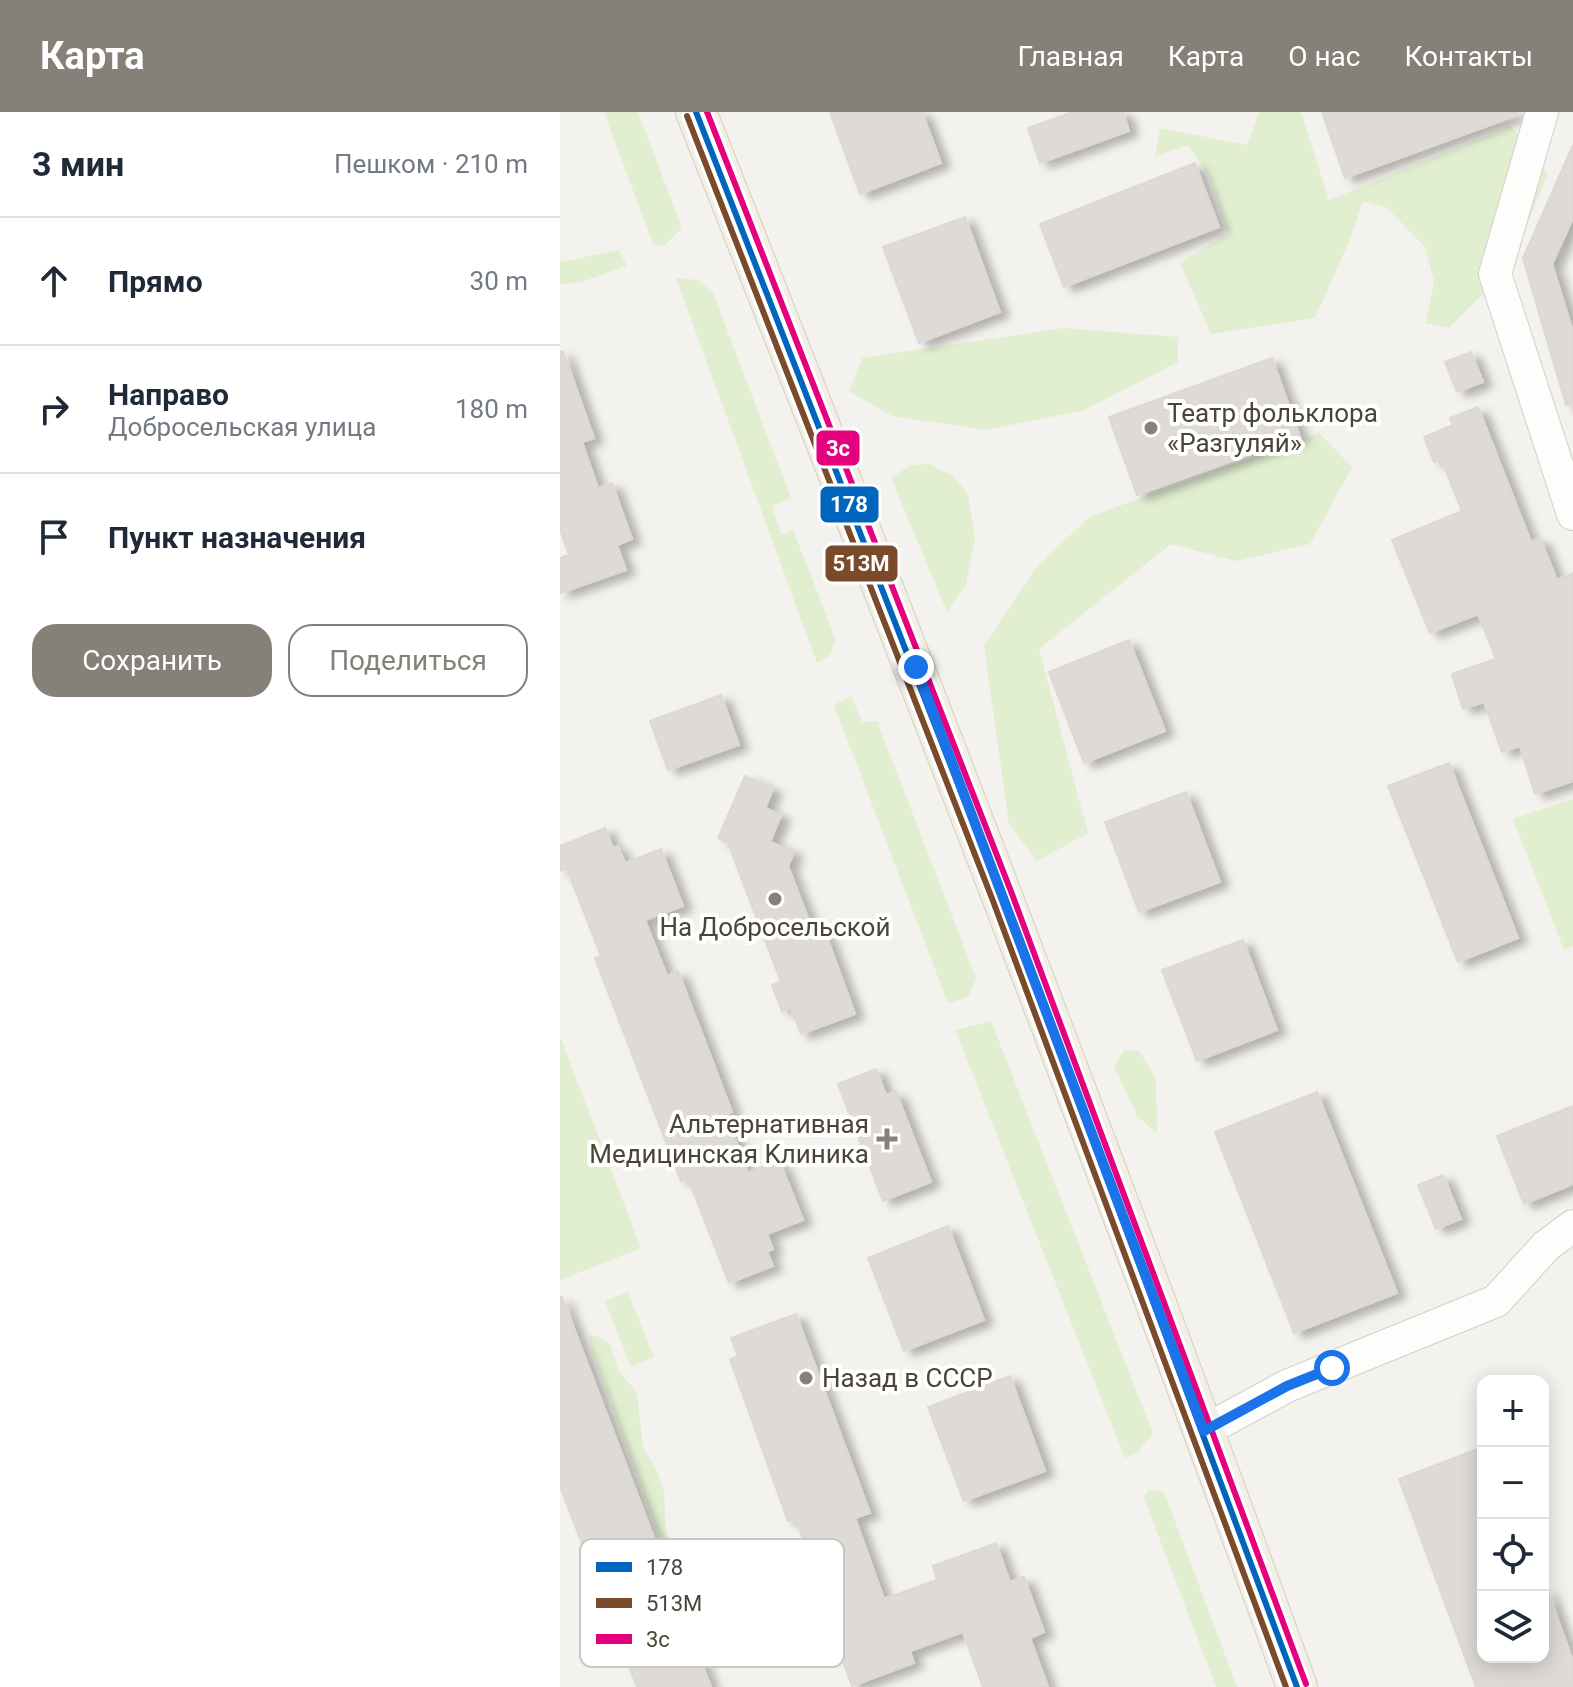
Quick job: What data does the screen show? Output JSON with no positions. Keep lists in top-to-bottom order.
{
  "places": {
    "other": ["Театр фольклора «Разгуляй»", "На Добросельской", "Назад в СССР"],
    "health": ["Альтернативная Mедицинская Kлиника"]
  },
  "lines": ["transit line 178", "transit line 3с", "transit line 513М"],
  "legend": ["178", "513М", "3с"],
  "page": {
    "header": "Карта",
    "nav": [
      "Главная",
      "Карта",
      "О нас",
      "Контакты"
    ],
    "heading": ["3 мин", "Пешком · 210 m"],
    "list": [
      ["Прямо", "30 m"],
      ["Направо", "Добросельская улица", "180 m"],
      "Пункт назначения"
    ],
    "buttons": ["Сохранить", "Поделиться"],
    "map_buttons": ["+", "−"]
  }
}
